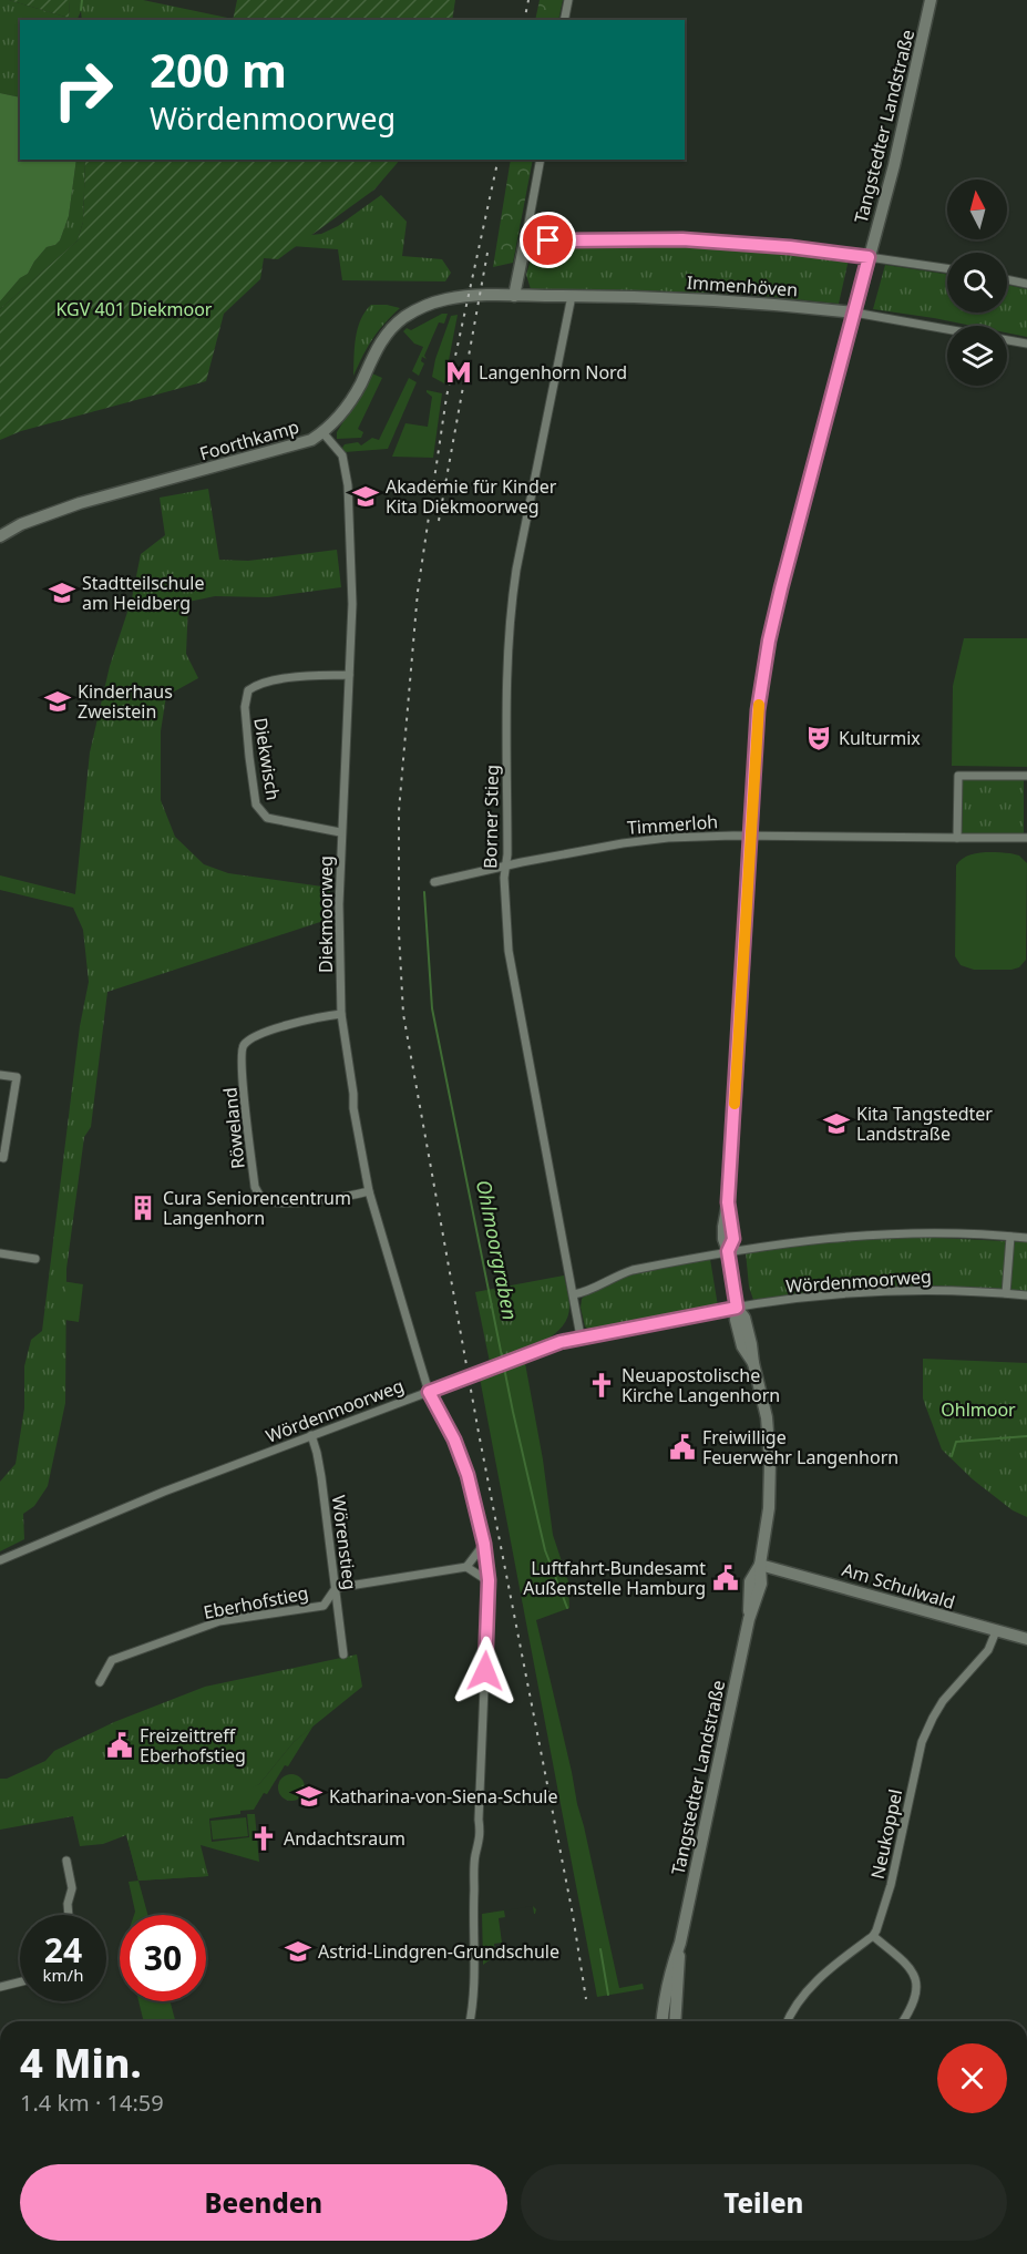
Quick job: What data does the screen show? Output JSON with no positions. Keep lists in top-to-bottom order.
{
  "streets": {
    "street": [
      "Tangstedter Landstraße",
      "Immenhöven",
      "Foorthkamp",
      "Diekwisch",
      "Borner Stieg",
      "Timmerloh",
      "Diekmoorweg",
      "Röweland",
      "Wördenmoorweg",
      "Wörenstieg",
      "Am Schulwald",
      "Eberhofstieg",
      "Neukoppel"
    ]
  },
  "crossings": [
    ["Tangstedter Landstraße", "Immenhöven"],
    ["Tangstedter Landstraße", "Timmerloh"],
    ["Tangstedter Landstraße", "Wördenmoorweg"],
    ["Tangstedter Landstraße", "Am Schulwald"],
    ["Immenhöven", "Foorthkamp"],
    ["Immenhöven", "Borner Stieg"],
    ["Foorthkamp", "Diekmoorweg"],
    ["Diekwisch", "Diekmoorweg"],
    ["Borner Stieg", "Timmerloh"],
    ["Borner Stieg", "Wördenmoorweg"],
    ["Diekmoorweg", "Röweland"],
    ["Diekmoorweg", "Wördenmoorweg"],
    ["Wördenmoorweg", "Wörenstieg"],
    ["Wörenstieg", "Eberhofstieg"],
    ["Am Schulwald", "Neukoppel"]
  ],
  "water": ["Ohlmoorgraben"],
  "parks": ["KGV 401 Diekmoor", "Ohlmoor"],
  "places": {
    "metro station": ["Langenhorn Nord"],
    "school or university": [
      "Akademie für Kinder Kita Diekmoorweg",
      "Stadtteilschule am Heidberg",
      "Kinderhaus Zweistein",
      "Kita Tangstedter Landstraße",
      "Katharina-von-Siena-Schule",
      "Astrid-Lindgren-Grundschule"
    ],
    "theatre": ["Kulturmix"],
    "building": ["Cura Seniorencentrum Langenhorn"],
    "church": ["Neuapostolische Kirche Langenhorn", "Andachtsraum"],
    "public building": ["Freiwillige Feuerwehr Langenhorn", "Luftfahrt-Bundesamt Außenstelle Hamburg", "Freizeittreff Eberhofstieg"]
  },
  "north": "top",
  "page": {
    "turn": ["200 m", "Wördenmoorweg"],
    "speed": "24 km/h",
    "limit": "30",
    "heading": ["4 Min.", "1.4 km · 14:59"],
    "buttons": ["Beenden", "Teilen"]
  }
}
